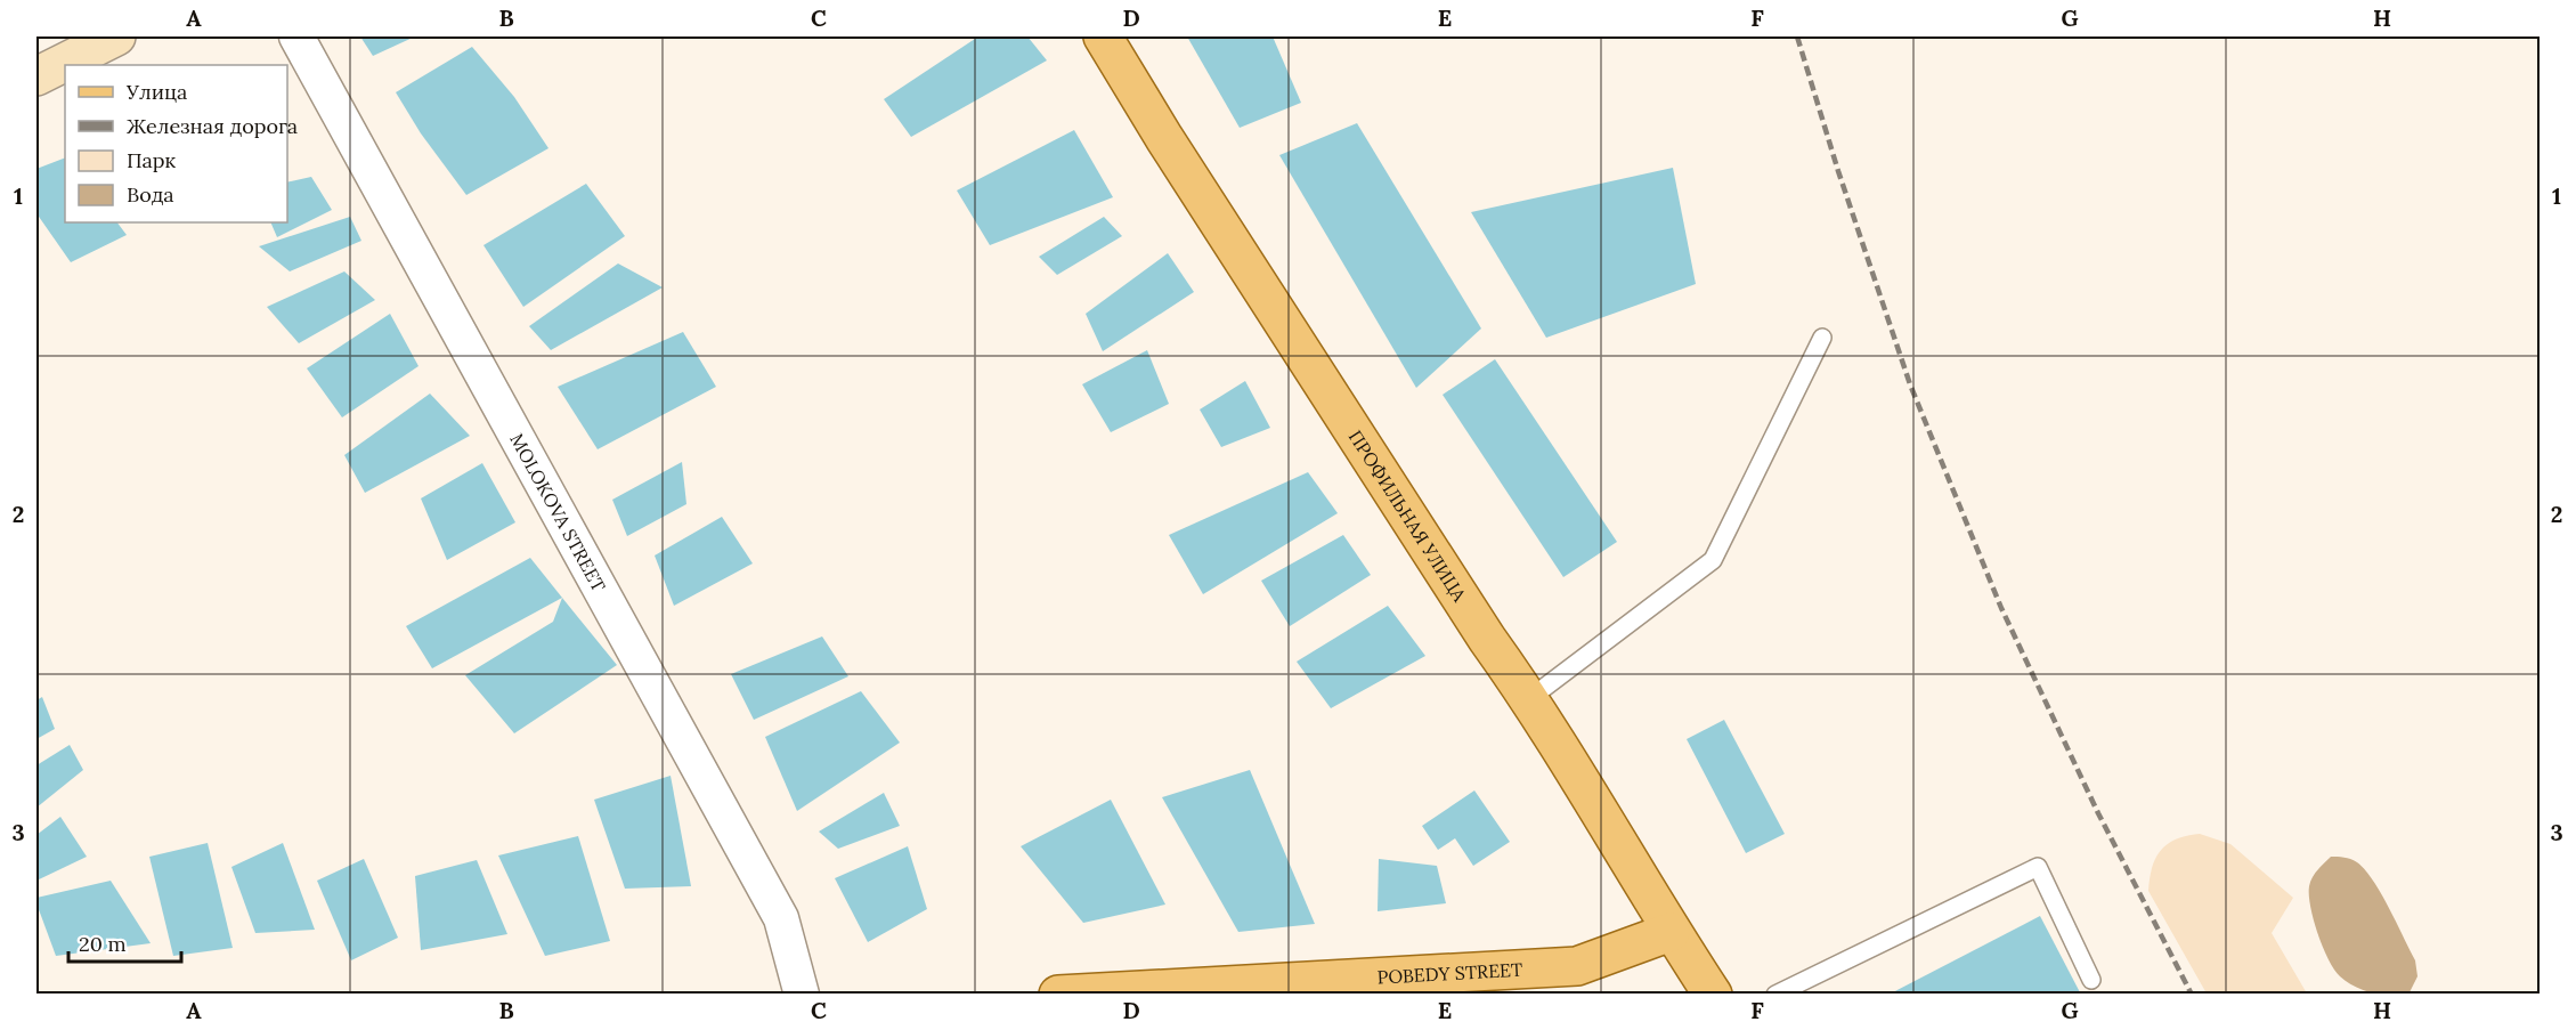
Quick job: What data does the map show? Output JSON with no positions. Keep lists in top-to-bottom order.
{
  "streets": {
    "main road": ["ПРОФИЛЬНАЯ УЛИЦА", "POBEDY STREET"],
    "street": ["MOLOKOVA STREET"]
  },
  "crossings": [
    ["ПРОФИЛЬНАЯ УЛИЦА", "POBEDY STREET"]
  ],
  "legend": [
    "Улица",
    "Железная дорога",
    "Парк",
    "Вода"
  ],
  "scale_bar": "20 m",
  "grid": {
    "columns": [
      "A",
      "B",
      "C",
      "D",
      "E",
      "F",
      "G",
      "H"
    ],
    "rows": ["1", "2", "3"]
  }
}
